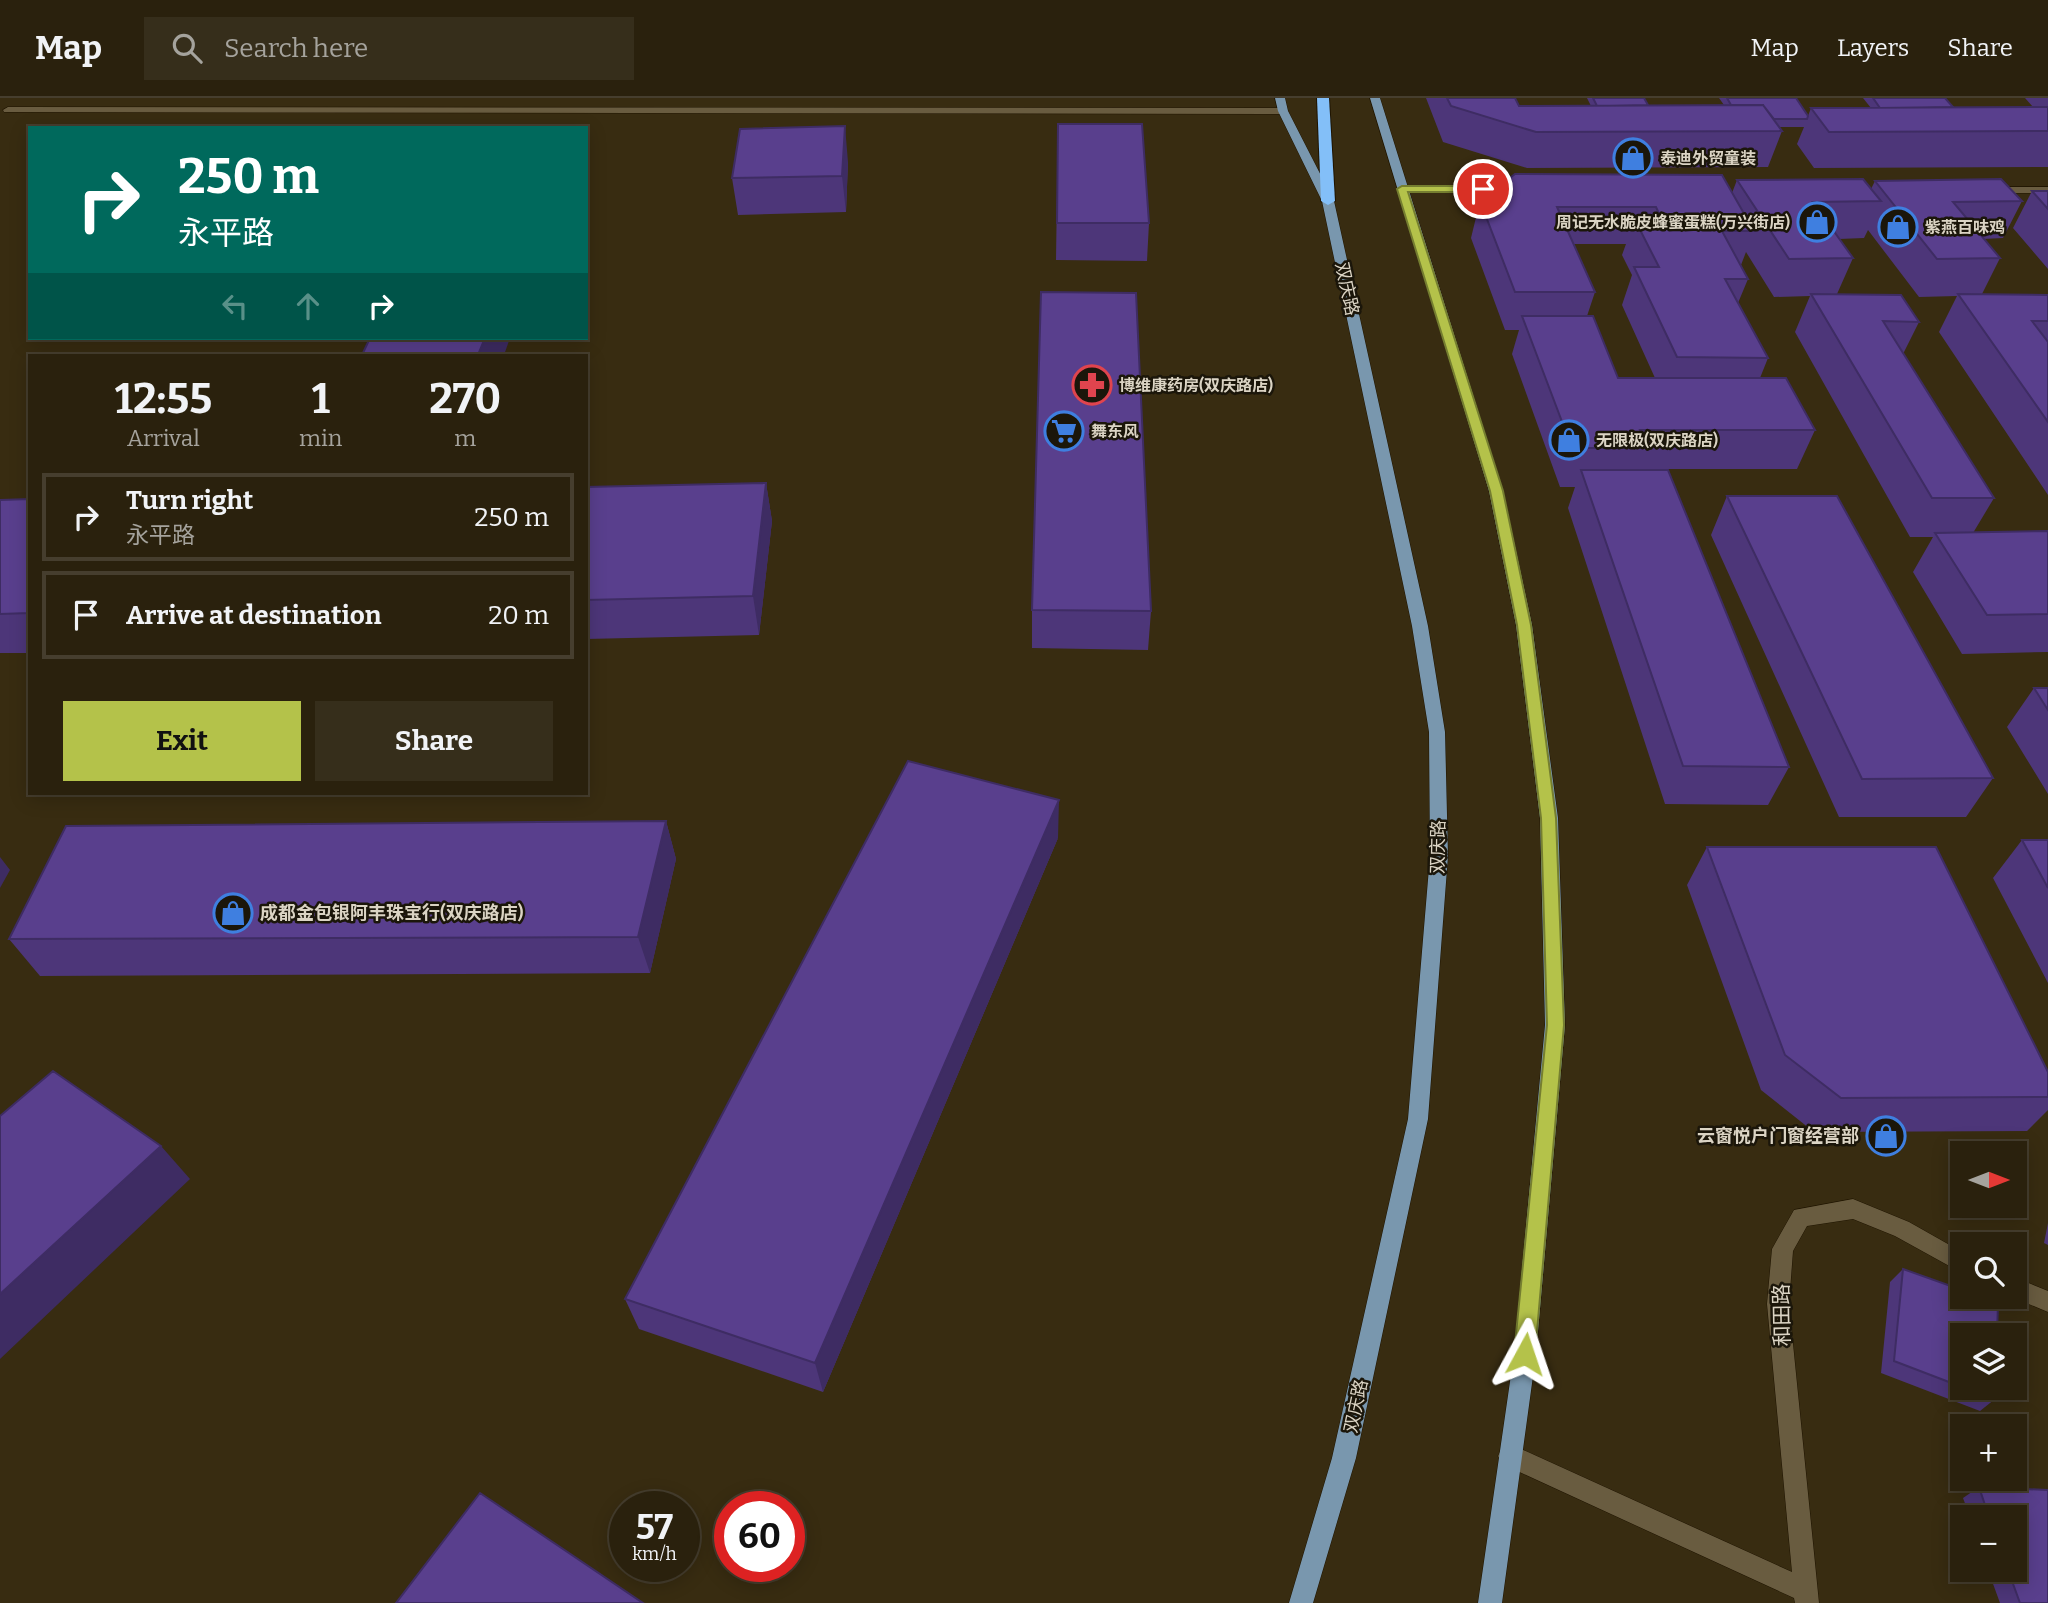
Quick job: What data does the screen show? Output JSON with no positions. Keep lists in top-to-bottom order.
{
  "streets": {
    "main road": ["双庆路"],
    "street": ["和田路"]
  },
  "places": {
    "shop": [
      "泰迪外贸童装",
      "周记无水脆皮蜂蜜蛋糕(万兴街店)",
      "紫燕百味鸡",
      "无限极(双庆路店)",
      "成都金包银阿丰珠宝行(双庆路店)",
      "云窗悦户门窗经营部"
    ],
    "pharmacy": ["博维康药房(双庆路店)"],
    "supermarket": ["舞东风"]
  },
  "north": "right",
  "page": {
    "header": "Map",
    "search": "Search here",
    "nav": ["Map", "Layers", "Share"],
    "turn": ["250 m", "永平路"],
    "eta": [
      "12:55",
      "Arrival",
      "1",
      "min",
      "270",
      "m"
    ],
    "list": [
      {
        "name": "Turn right",
        "note": "永平路",
        "value": "250 m"
      },
      {
        "name": "Arrive at destination",
        "value": "20 m"
      }
    ],
    "buttons": ["Exit", "Share"],
    "map_buttons": ["+", "−"],
    "speed": "57 km/h",
    "limit": "60"
  }
}
